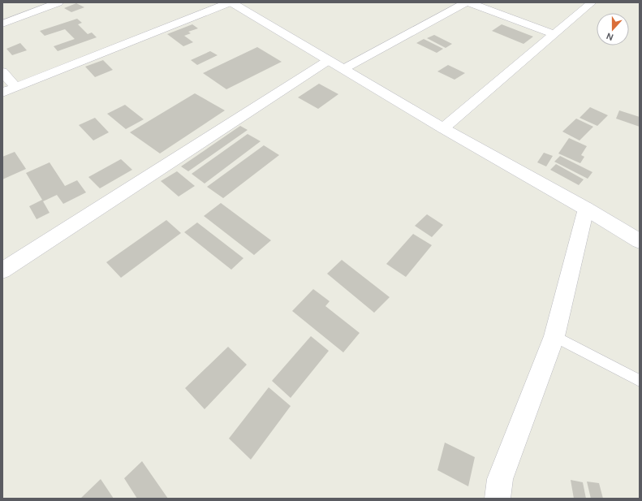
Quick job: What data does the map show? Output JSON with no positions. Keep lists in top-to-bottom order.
{
  "north": "bottom"
}
